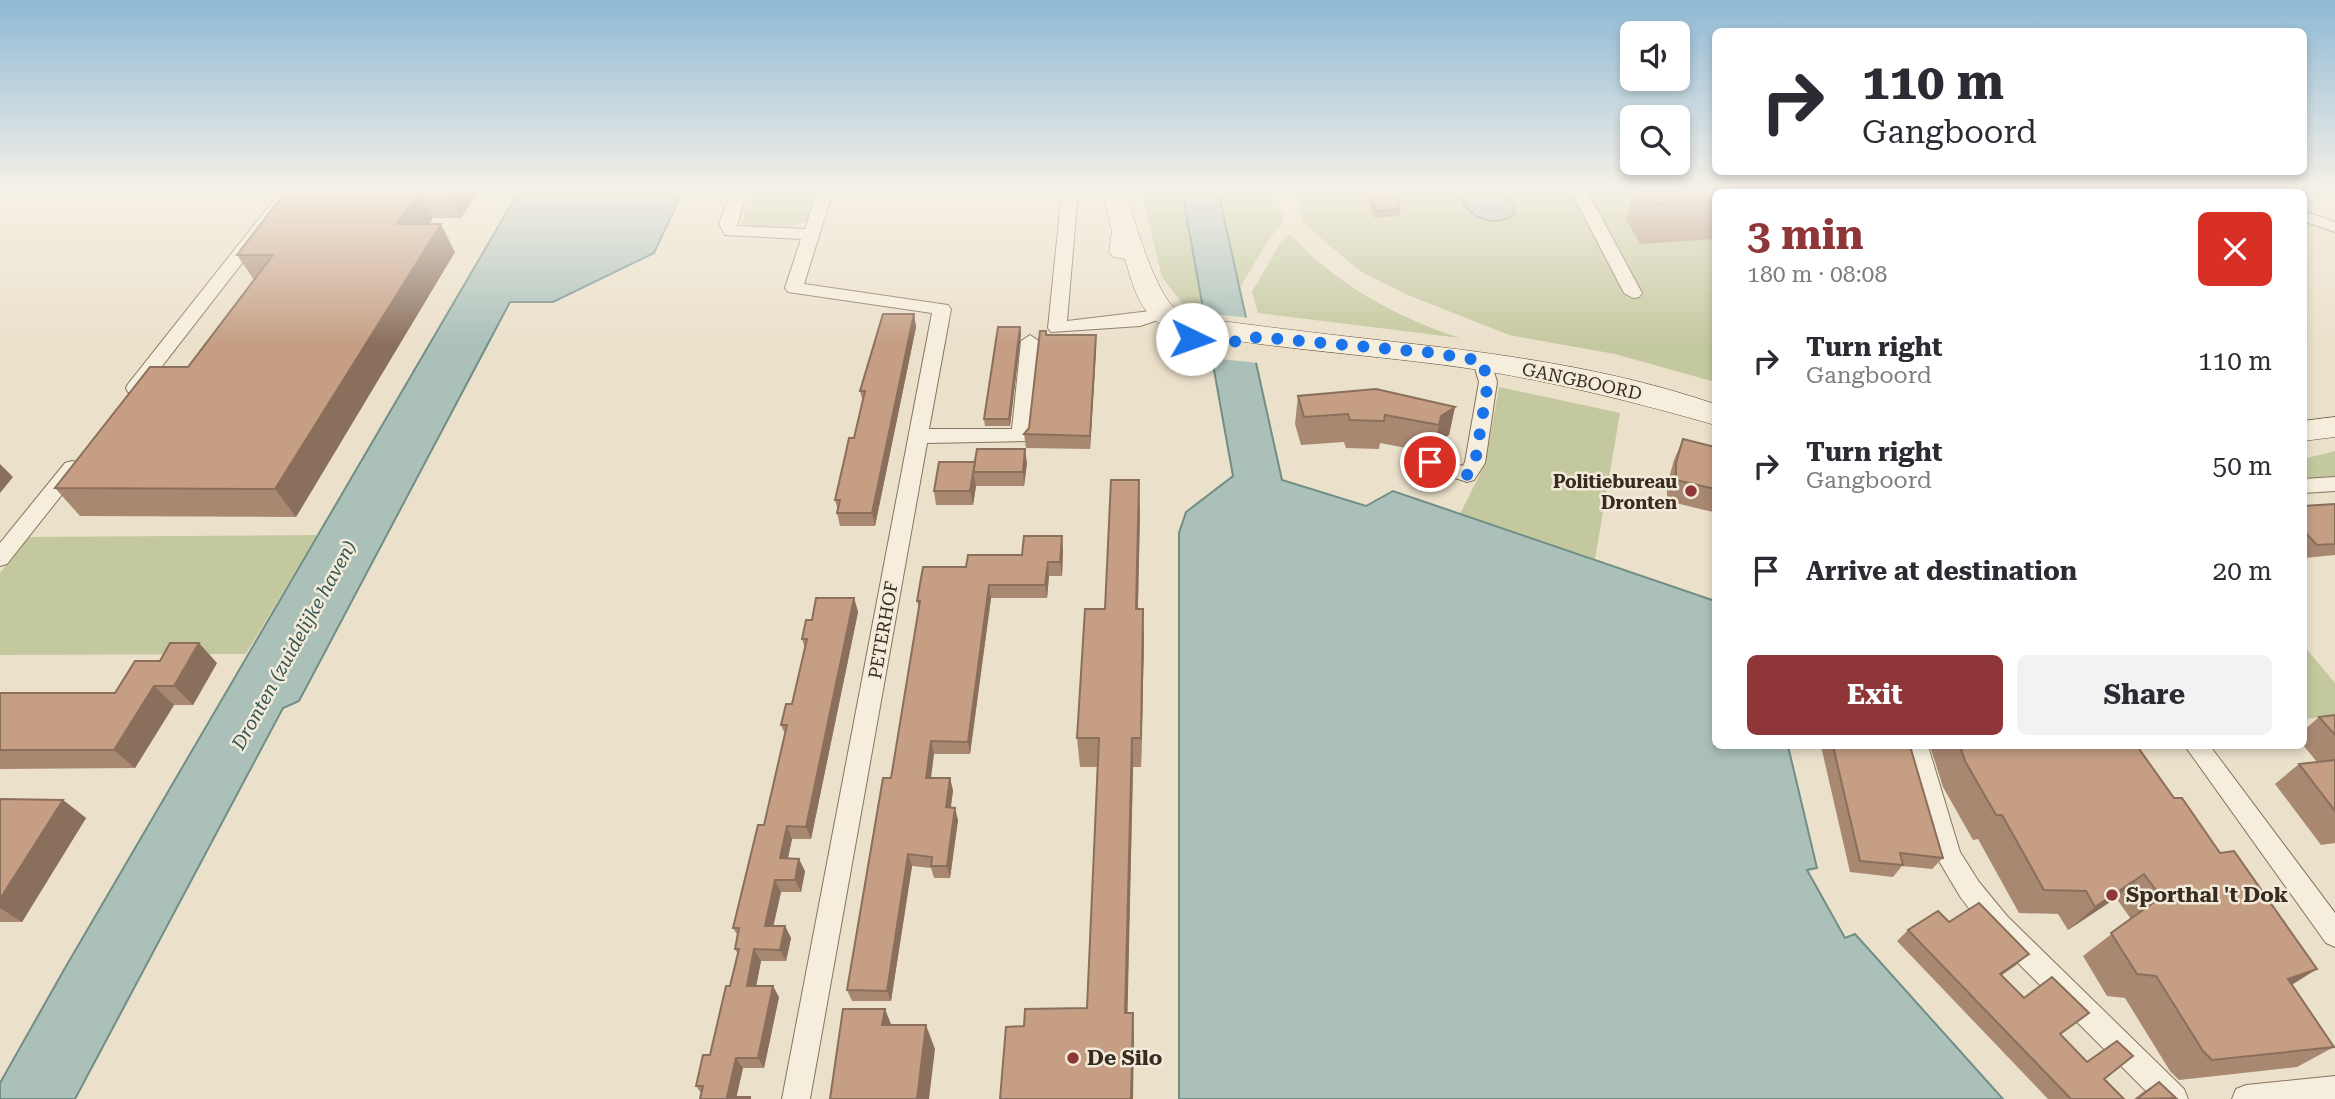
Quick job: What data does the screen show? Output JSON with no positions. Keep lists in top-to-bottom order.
{
  "streets": {
    "main road": ["GANGBOORD"],
    "street": ["PETERHOF"]
  },
  "water": ["Dronten (zuidelijke haven)"],
  "places": ["Politiebureau Dronten", "Sporthal 't Dok", "De Silo"],
  "page": {
    "turn": ["110 m", "Gangboord"],
    "heading": ["3 min", "180 m · 08:08"],
    "list": [
      {
        "name": "Turn right",
        "note": "Gangboord",
        "value": "110 m"
      },
      {
        "name": "Turn right",
        "note": "Gangboord",
        "value": "50 m"
      },
      {
        "name": "Arrive at destination",
        "value": "20 m"
      }
    ],
    "buttons": ["Exit", "Share"]
  }
}
